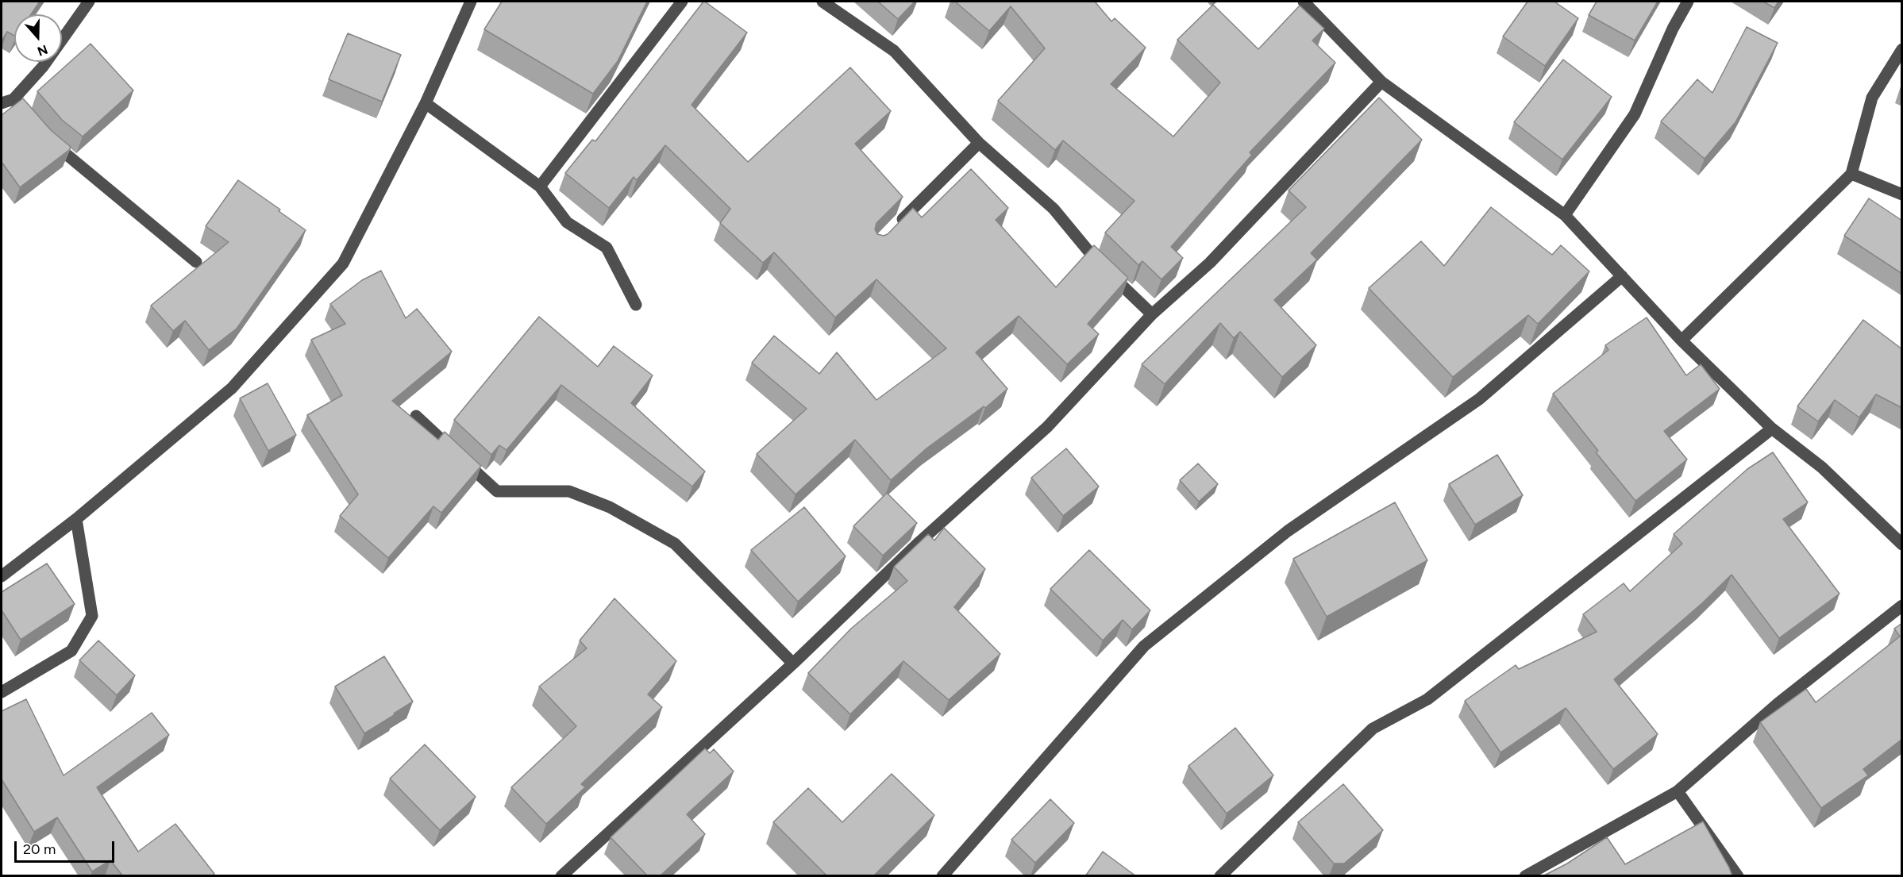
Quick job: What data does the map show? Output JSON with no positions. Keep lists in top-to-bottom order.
{
  "scale_bar": "20 m",
  "north": "bottom"
}
